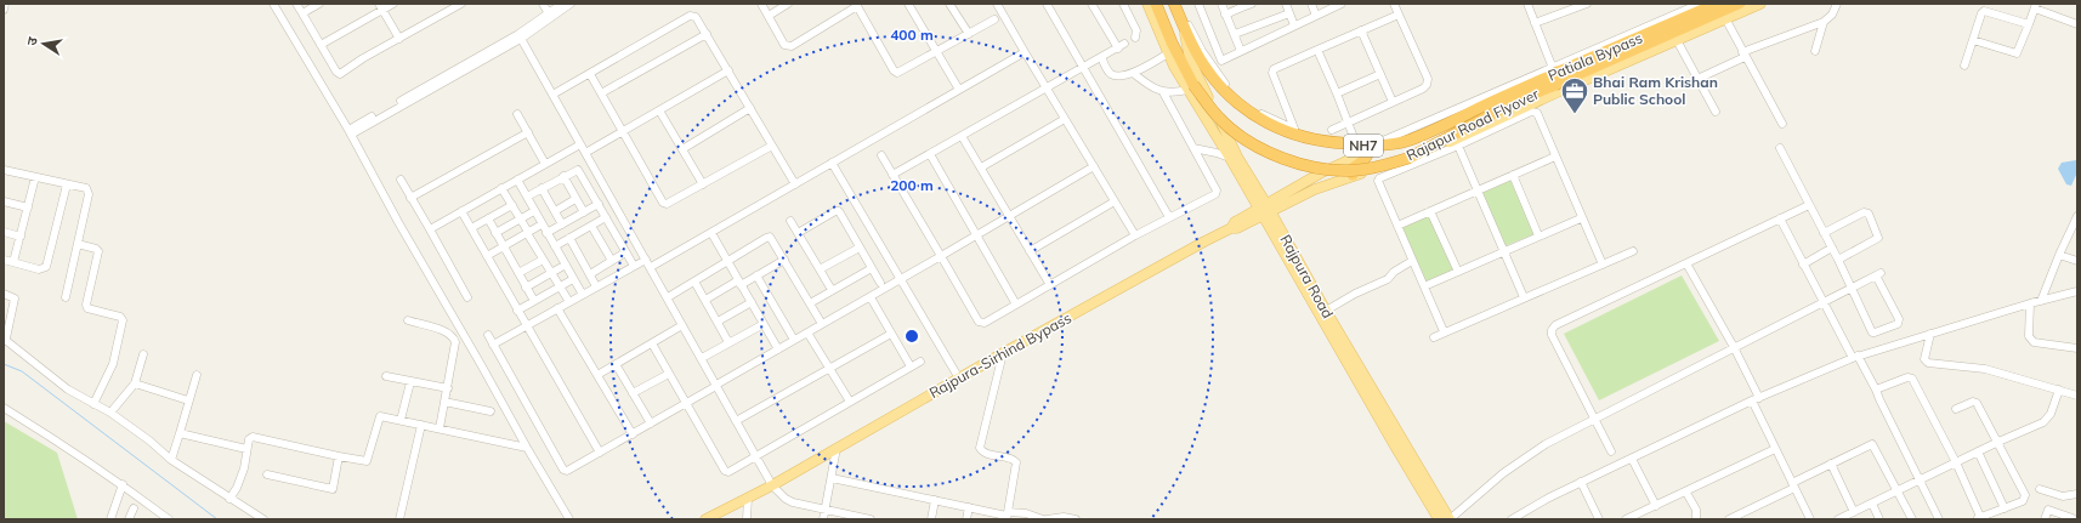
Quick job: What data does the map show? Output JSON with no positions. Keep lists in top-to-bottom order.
{
  "streets": {
    "highway": [
      "Patiala Bypass",
      "Rajapur Road Flyover",
      "NH7",
      "Rajpura Road"
    ],
    "main road": ["Rajpura-Sirhind Bypass"]
  },
  "crossings": [
    ["Patiala Bypass", "Rajapur Road Flyover"],
    ["Patiala Bypass", "Rajpura Road"],
    ["Rajpura Road", "Rajpura-Sirhind Bypass"]
  ],
  "places": {
    "office": ["Bhai Ram Krishan Public School"]
  },
  "north": "left",
  "rings": ["400 m", "200 m"]
}
